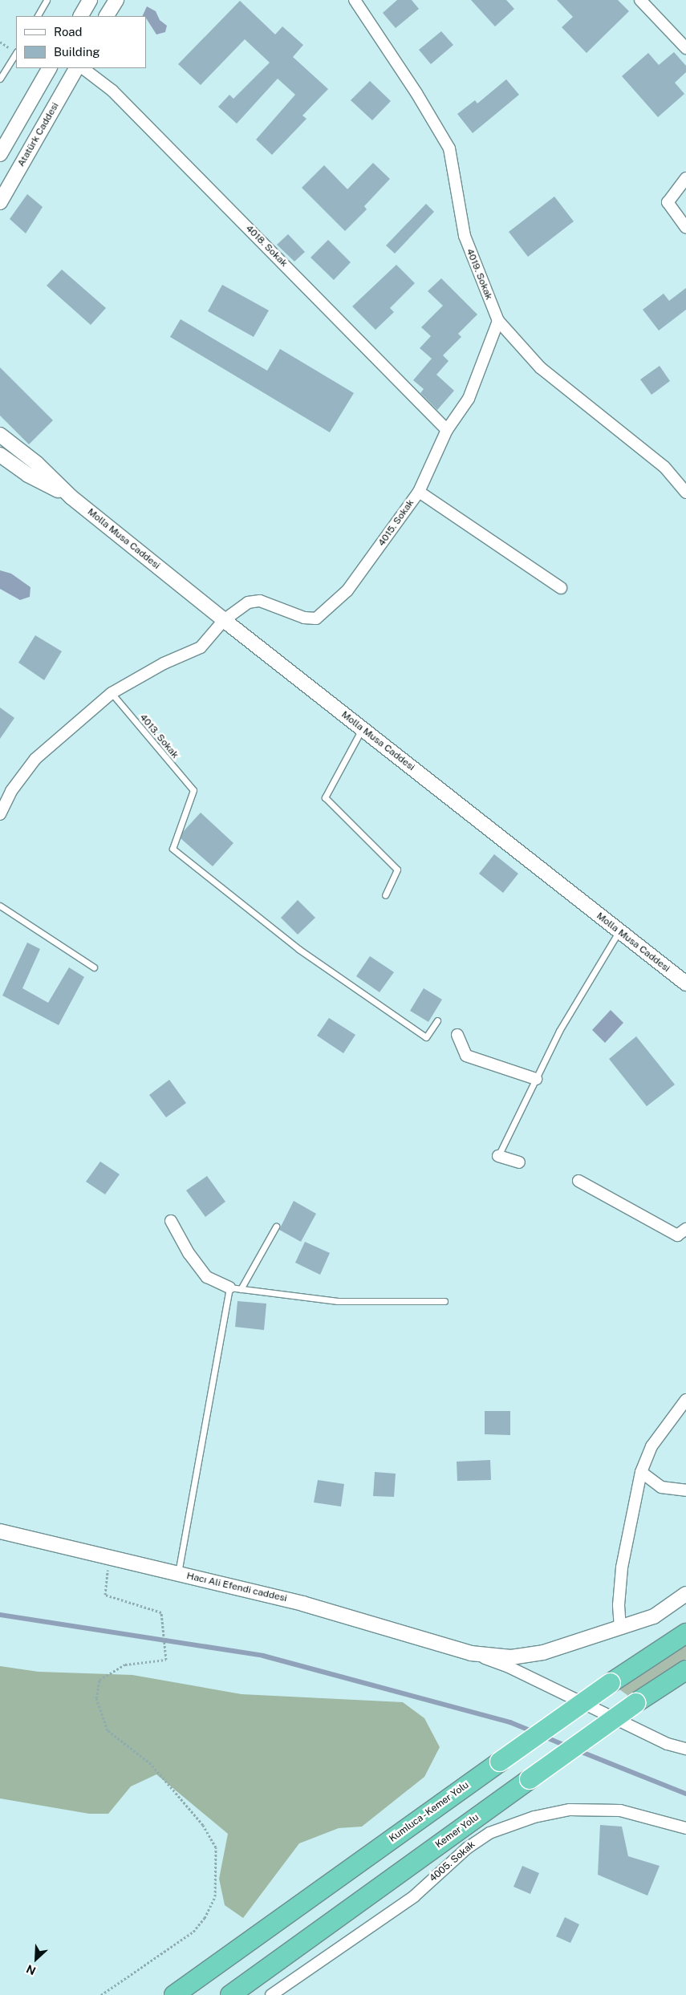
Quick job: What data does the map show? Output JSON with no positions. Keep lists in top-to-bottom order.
{
  "streets": {
    "highway": ["Kumluca - Kemer Yolu", "Kemer Yolu"],
    "street": [
      "Atatürk Caddesi",
      "4018. Sokak",
      "4019. Sokak",
      "4015. Sokak",
      "Molla Musa Caddesi",
      "Hacı Ali Efendi caddesi",
      "4005. Sokak"
    ],
    "lane": ["4013. Sokak"]
  },
  "crossings": [
    ["4018. Sokak", "4015. Sokak"],
    ["4019. Sokak", "4015. Sokak"],
    ["4015. Sokak", "Molla Musa Caddesi"],
    ["4015. Sokak", "4013. Sokak"]
  ],
  "legend": ["Road", "Building"],
  "north": "bottom left"
}
